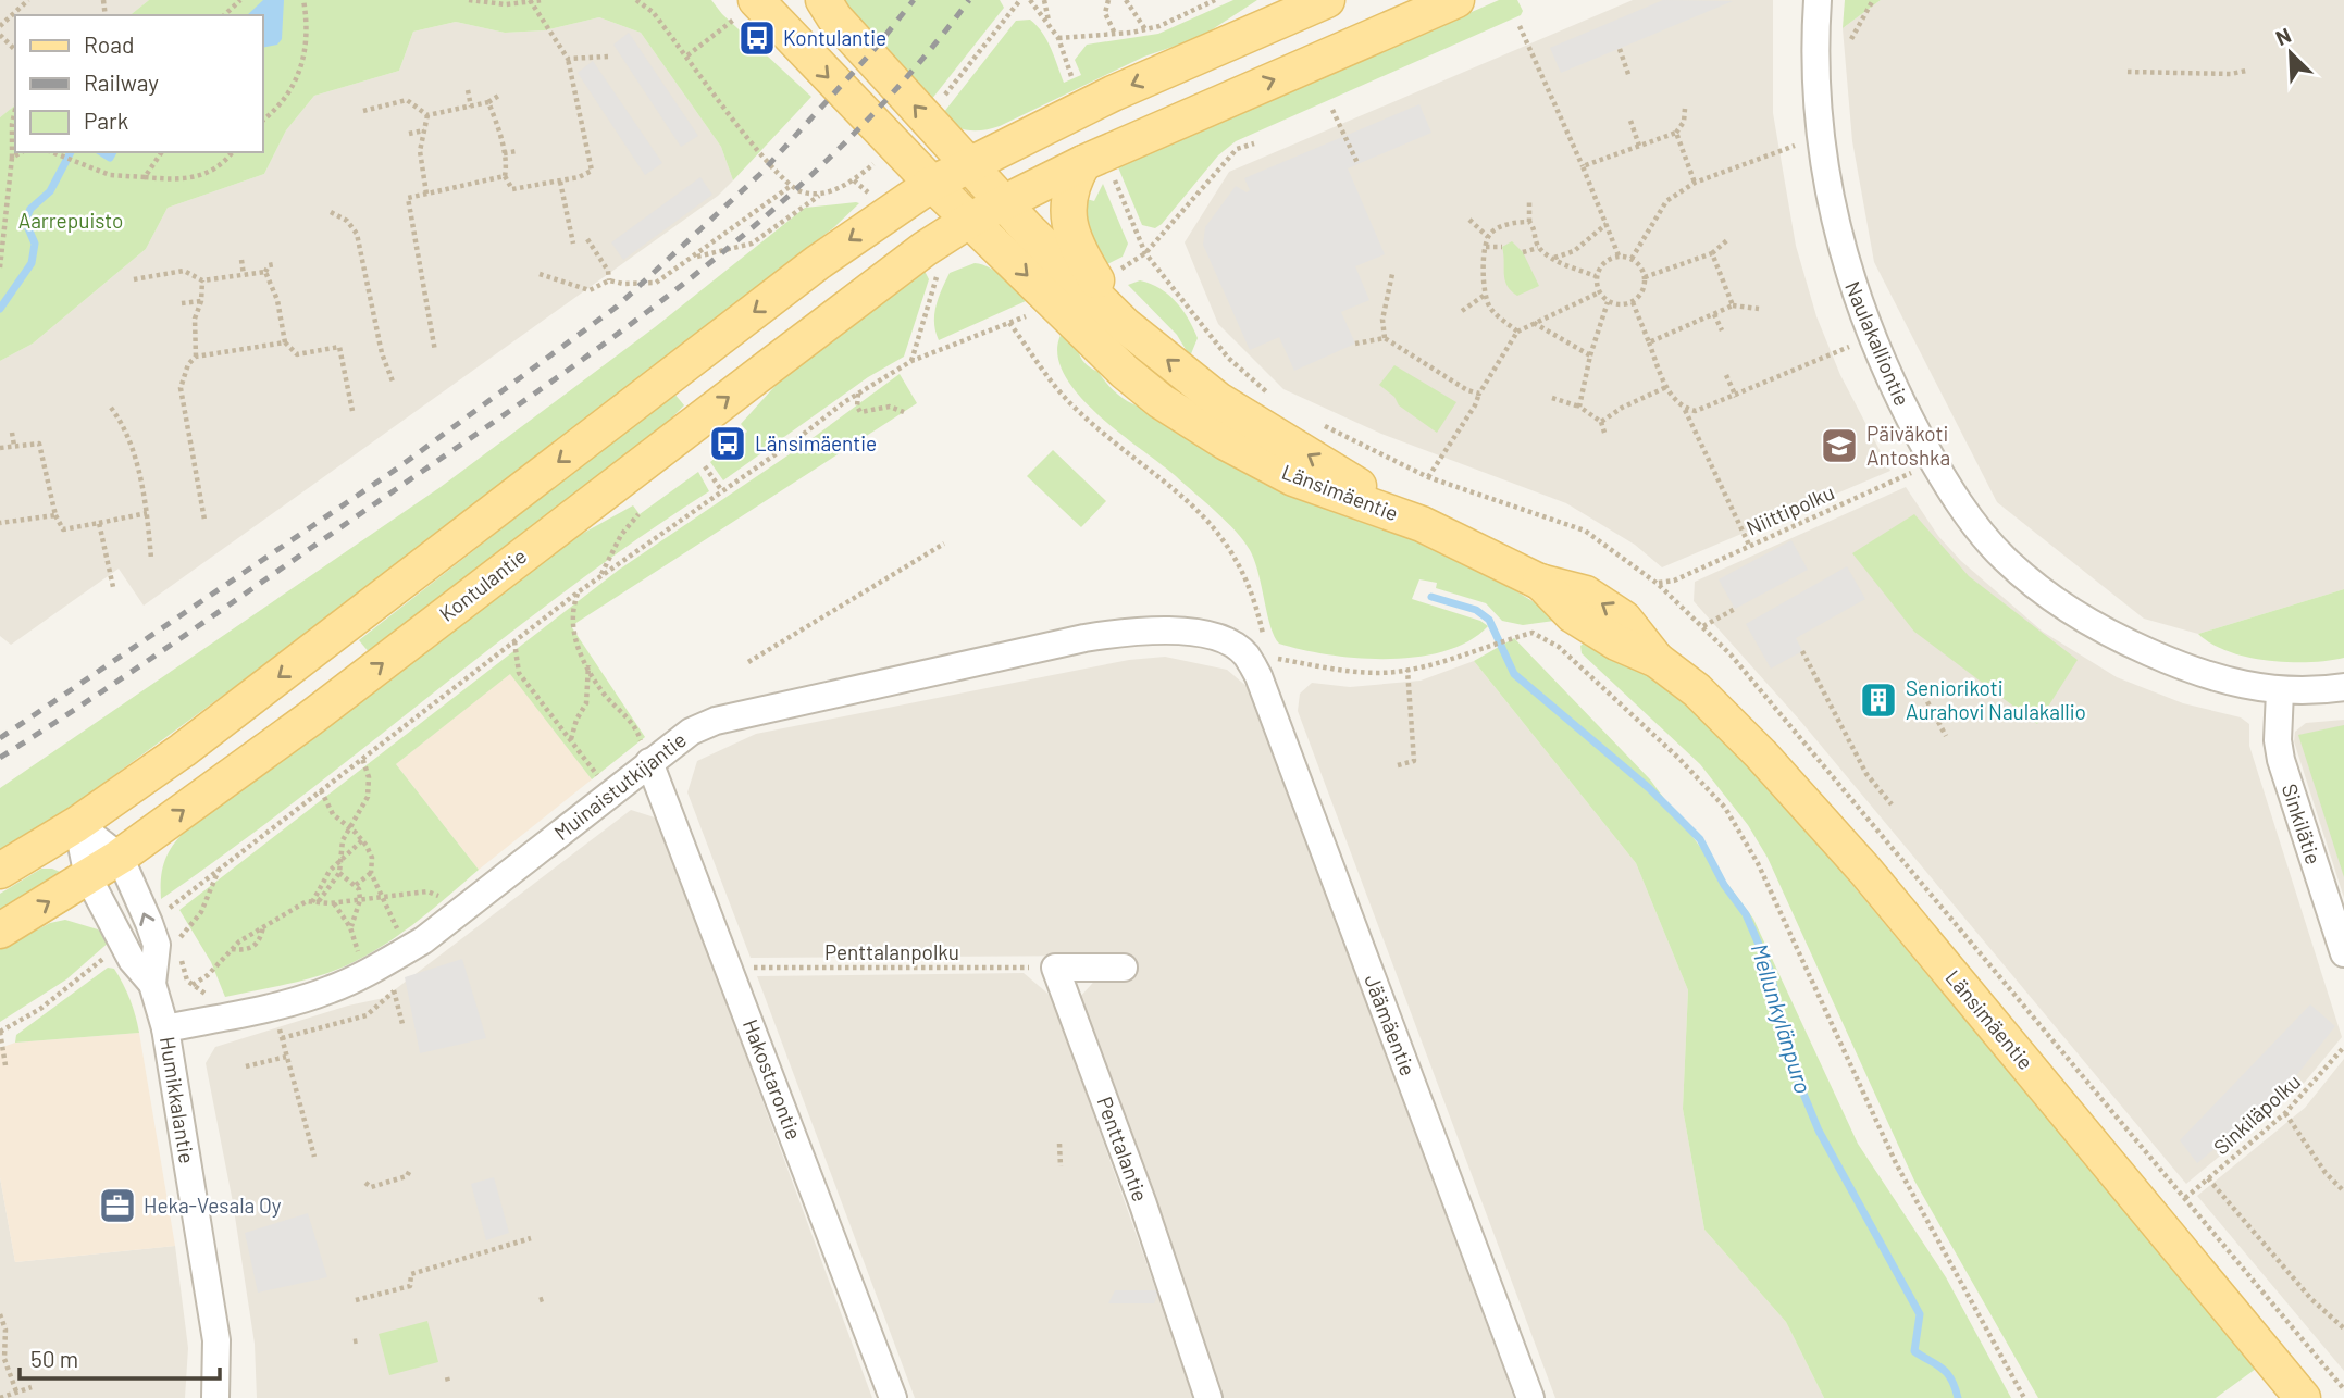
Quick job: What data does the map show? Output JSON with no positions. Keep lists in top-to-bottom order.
{
  "streets": {
    "main road": ["Länsimäentie", "Kontulantie"],
    "street": [
      "Naulakalliontie",
      "Muinaistutkijantie",
      "Sinkilätie",
      "Jäämäentie",
      "Hakostarontie",
      "Humikkalantie",
      "Penttalantie"
    ],
    "path": ["Niittipolku", "Penttalanpolku", "Sinkiläpolku"]
  },
  "crossings": [
    ["Naulakalliontie", "Niittipolku"],
    ["Naulakalliontie", "Sinkilätie"],
    ["Länsimäentie", "Kontulantie"],
    ["Kontulantie", "Humikkalantie"],
    ["Muinaistutkijantie", "Jäämäentie"],
    ["Muinaistutkijantie", "Hakostarontie"],
    ["Muinaistutkijantie", "Humikkalantie"],
    ["Penttalanpolku", "Hakostarontie"],
    ["Penttalanpolku", "Penttalantie"]
  ],
  "water": ["Mellunkylänpuro"],
  "parks": ["Aarrepuisto"],
  "places": {
    "bus stop": ["Kontulantie", "Länsimäentie"],
    "school or university": ["Päiväkoti Antoshka"],
    "building": ["Seniorikoti Aurahovi Naulakallio"],
    "office": ["Heka-Vesala Oy"]
  },
  "legend": ["Road", "Railway", "Park"],
  "scale_bar": "50 m",
  "north": "top left"
}
